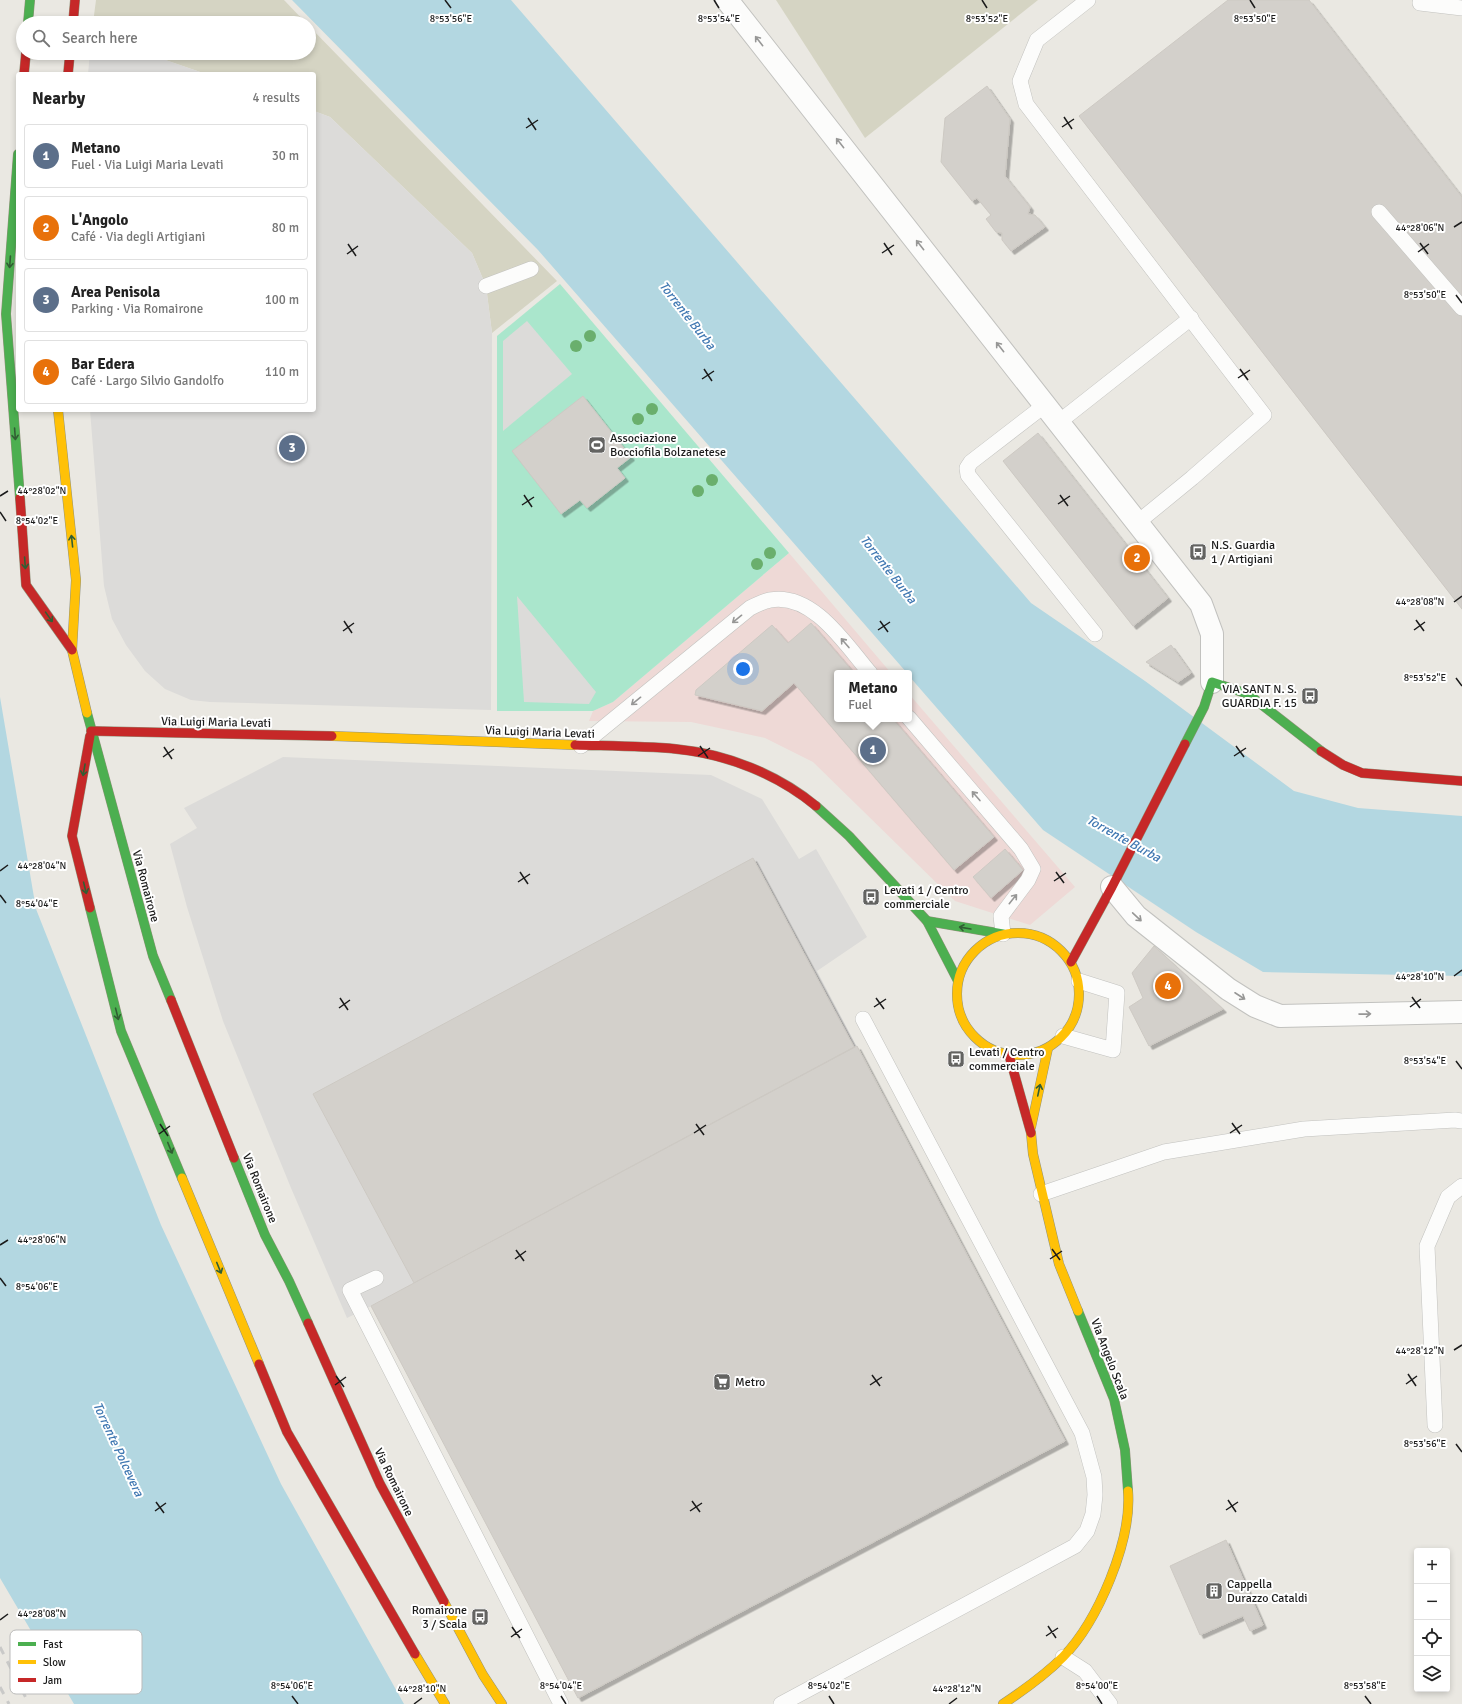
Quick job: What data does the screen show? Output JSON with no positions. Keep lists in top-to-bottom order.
{
  "streets": {
    "main road": ["Via Luigi Maria Levati", "Via Romairone", "Via Angelo Scala"]
  },
  "crossings": [
    ["Via Luigi Maria Levati", "Via Romairone"],
    ["Via Luigi Maria Levati", "Via Angelo Scala"]
  ],
  "water": ["Torrente Burba", "Torrente Polcevera"],
  "places": {
    "sports": ["Associazione Bocciofila Bolzanetese"],
    "bus stop": [
      "N.S. Guardia 1 / Artigiani",
      "VIA SANT N. S. GUARDIA F. 15",
      "Levati 1 / Centro commerciale",
      "Levati / Centro commerciale",
      "Romairone 3 / Scala"
    ],
    "supermarket": ["Metro"],
    "building": ["Cappella Durazzo Cataldi"]
  },
  "legend": ["Fast", "Slow", "Jam"],
  "page": {
    "search": "Search here",
    "heading": ["Nearby", "4 results"],
    "list": [
      {
        "mark": "1",
        "name": "Metano",
        "note": "Fuel · Via Luigi Maria Levati",
        "value": "30 m"
      },
      {
        "mark": "2",
        "name": "L'Angolo",
        "note": "Café · Via degli Artigiani",
        "value": "80 m"
      },
      {
        "mark": "3",
        "name": "Area Penisola",
        "note": "Parking · Via Romairone",
        "value": "100 m"
      },
      {
        "mark": "4",
        "name": "Bar Edera",
        "note": "Café · Largo Silvio Gandolfo",
        "value": "110 m"
      }
    ],
    "pins": [
      "3",
      "2",
      "1",
      "4"
    ],
    "popup": ["Metano", "Fuel"],
    "map_buttons": ["+", "−"]
  },
  "coordinates": [
    "8°53'56\"E",
    "8°53'54\"E",
    "8°53'52\"E",
    "8°53'50\"E",
    "44°28'06\"N",
    "44°28'02\"N",
    "8°54'02\"E",
    "44°28'08\"N",
    "44°28'04\"N",
    "8°54'04\"E",
    "44°28'10\"N",
    "8°54'06\"E",
    "44°28'12\"N",
    "8°54'00\"E",
    "8°53'58\"E"
  ]
}
